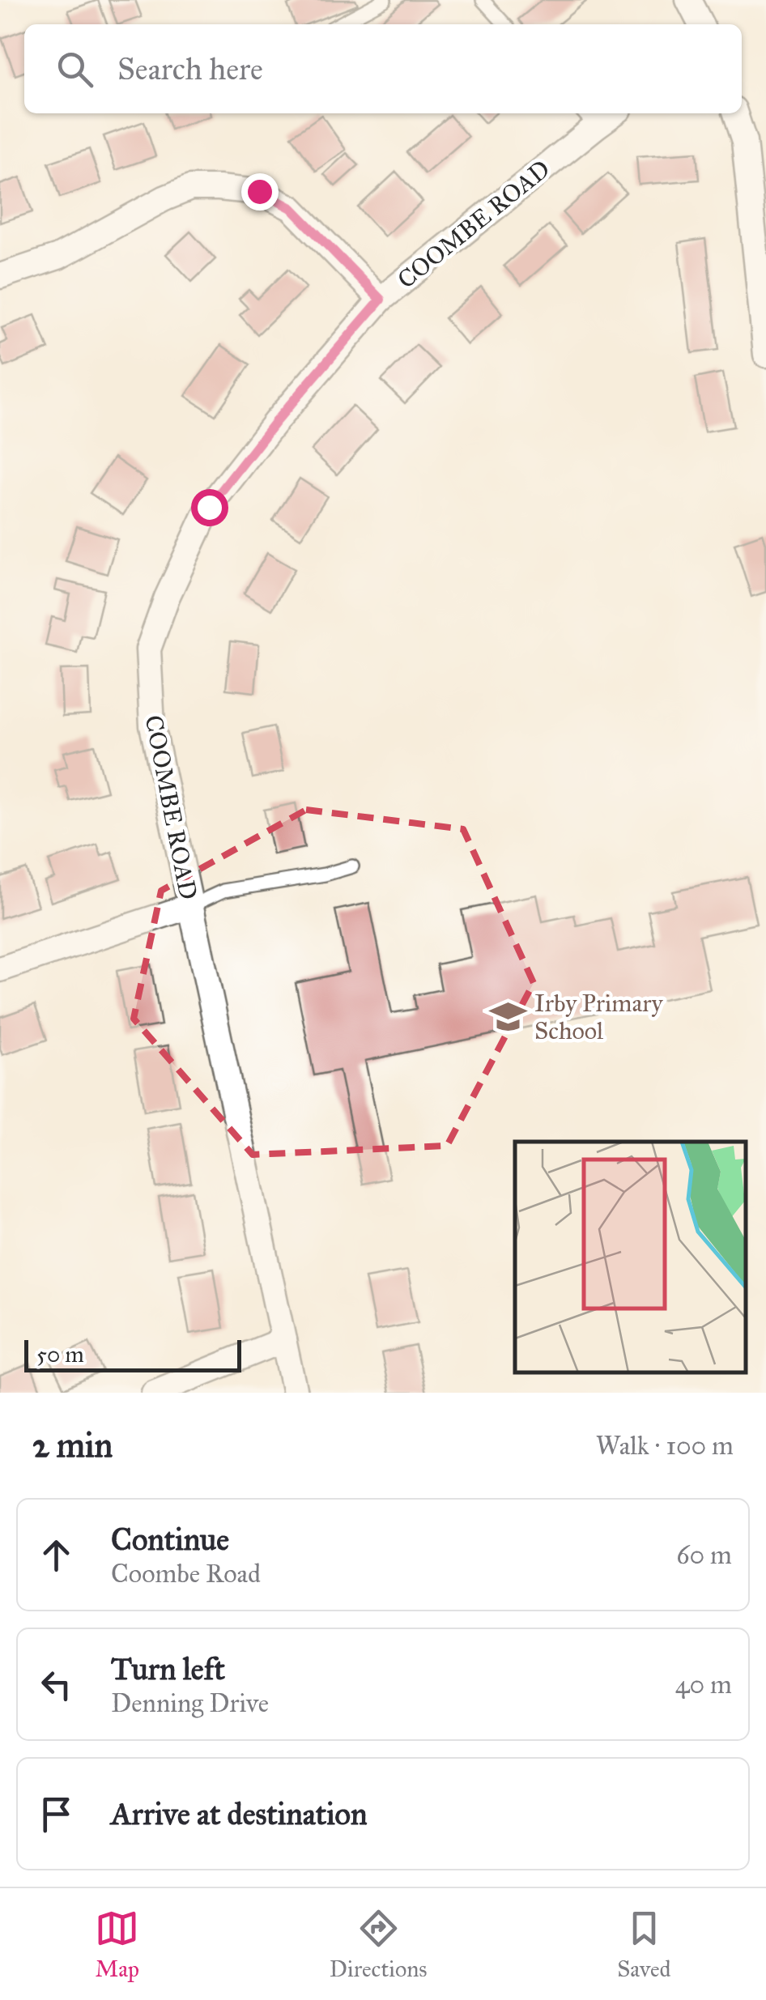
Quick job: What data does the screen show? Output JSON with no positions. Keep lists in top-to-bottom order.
{
  "streets": {
    "street": ["COOMBE ROAD"]
  },
  "places": {
    "school or university": ["Irby Primary School"]
  },
  "scale_bar": "50 m",
  "page": {
    "search": "Search here",
    "scale": "50 m",
    "heading": ["2 min", "Walk · 100 m"],
    "list": [
      ["Continue", "Coombe Road", "60 m"],
      ["Turn left", "Denning Drive", "40 m"],
      "Arrive at destination"
    ],
    "nav": ["Map", "Directions", "Saved"]
  }
}
